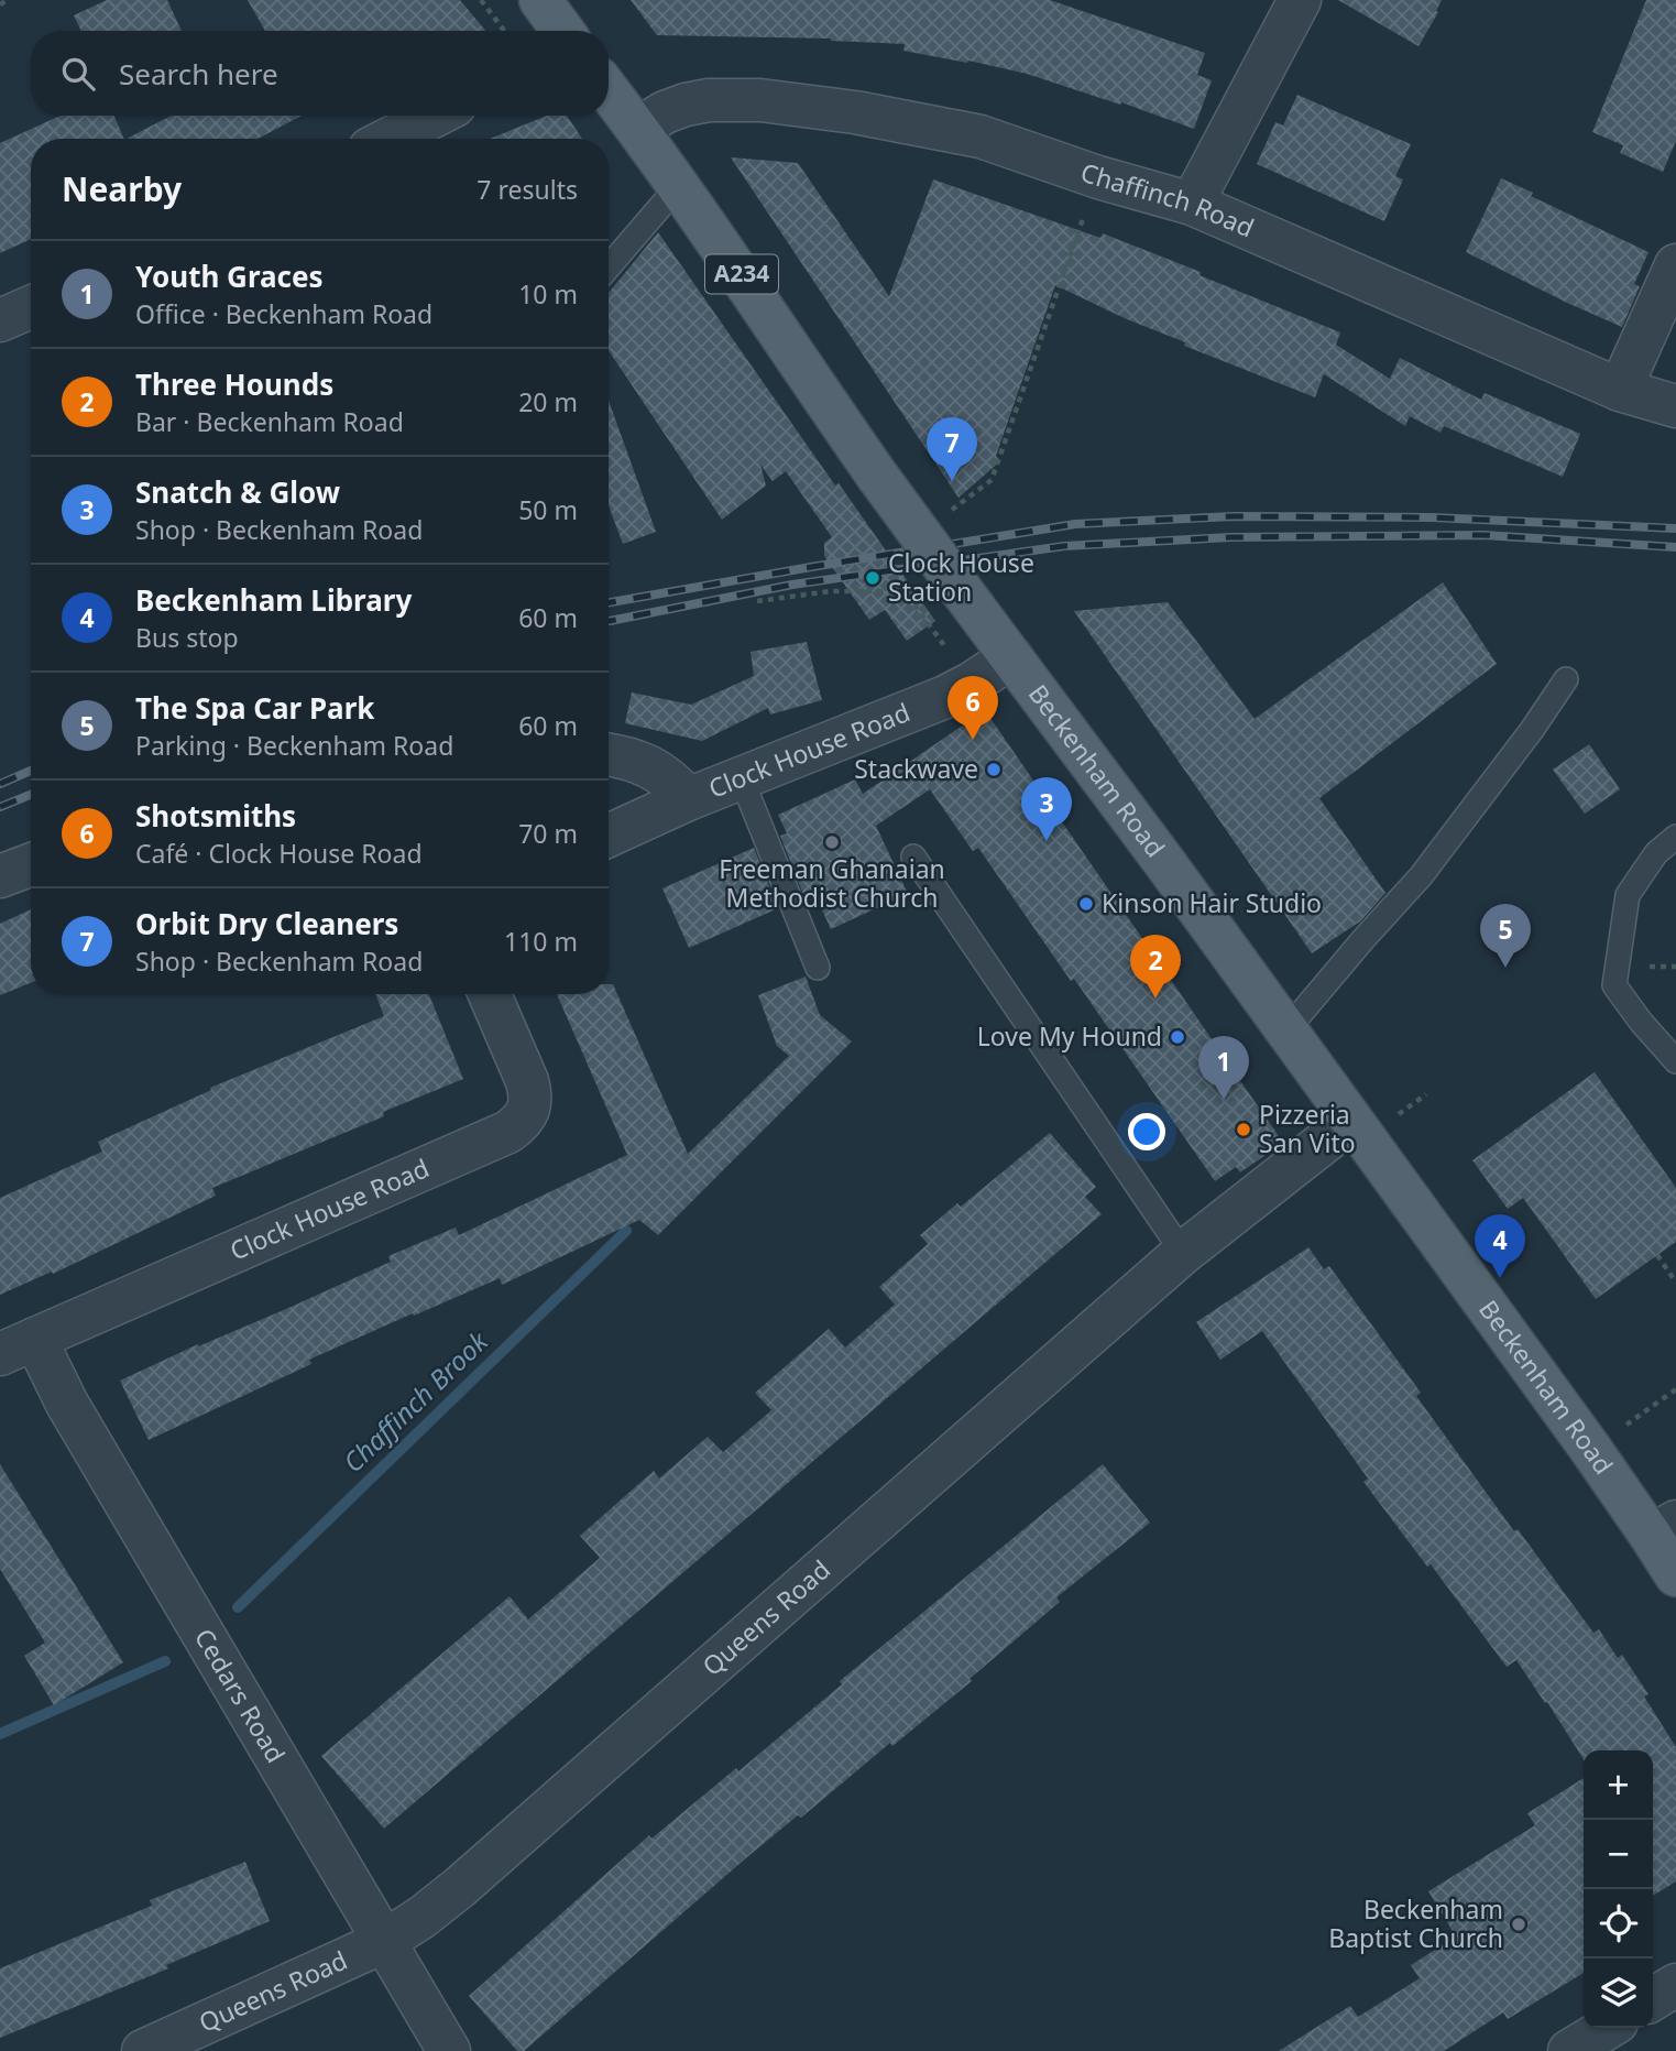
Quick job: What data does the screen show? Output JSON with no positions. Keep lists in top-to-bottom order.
{
  "streets": {
    "main road": ["A234", "Beckenham Road"],
    "street": [
      "Chaffinch Road",
      "Clock House Road",
      "Queens Road",
      "Cedars Road"
    ]
  },
  "crossings": [
    ["Chaffinch Road", "Beckenham Road"],
    ["Clock House Road", "Beckenham Road"],
    ["Clock House Road", "Cedars Road"],
    ["Beckenham Road", "Queens Road"],
    ["Queens Road", "Cedars Road"]
  ],
  "water": ["Chaffinch Brook"],
  "places": [
    "Clock House Station",
    "Stackwave",
    "Freeman Ghanaian Methodist Church",
    "Kinson Hair Studio",
    "Love My Hound",
    "Pizzeria San Vito",
    "Beckenham Baptist Church"
  ],
  "page": {
    "search": "Search here",
    "heading": ["Nearby", "7 results"],
    "list": [
      {
        "mark": "1",
        "name": "Youth Graces",
        "note": "Office · Beckenham Road",
        "value": "10 m"
      },
      {
        "mark": "2",
        "name": "Three Hounds",
        "note": "Bar · Beckenham Road",
        "value": "20 m"
      },
      {
        "mark": "3",
        "name": "Snatch & Glow",
        "note": "Shop · Beckenham Road",
        "value": "50 m"
      },
      {
        "mark": "4",
        "name": "Beckenham Library",
        "note": "Bus stop",
        "value": "60 m"
      },
      {
        "mark": "5",
        "name": "The Spa Car Park",
        "note": "Parking · Beckenham Road",
        "value": "60 m"
      },
      {
        "mark": "6",
        "name": "Shotsmiths",
        "note": "Café · Clock House Road",
        "value": "70 m"
      },
      {
        "mark": "7",
        "name": "Orbit Dry Cleaners",
        "note": "Shop · Beckenham Road",
        "value": "110 m"
      }
    ],
    "pins": [
      "7",
      "6",
      "3",
      "5",
      "2",
      "1",
      "4"
    ],
    "map_buttons": ["+", "−"]
  }
}
